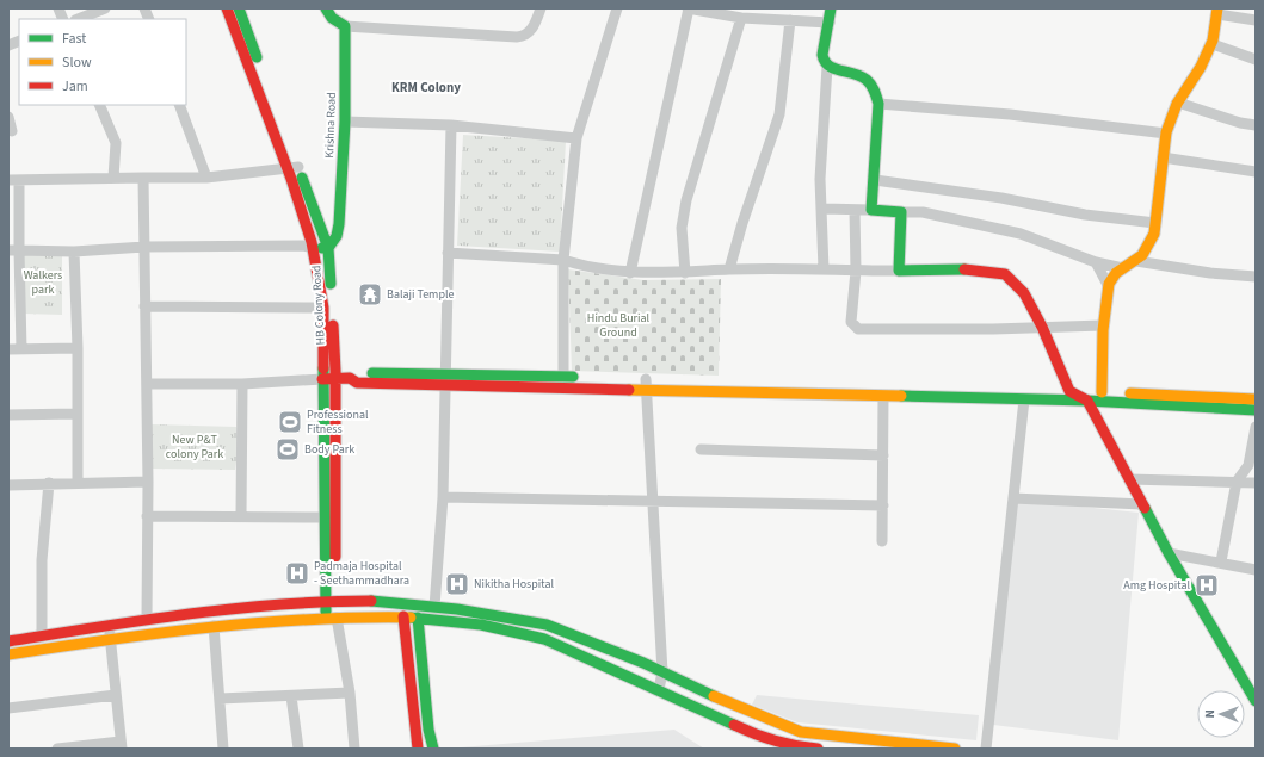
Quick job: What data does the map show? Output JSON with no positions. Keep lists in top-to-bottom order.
{
  "streets": {
    "street": ["Krishna Road", "HB Colony Road"]
  },
  "crossings": [
    ["Krishna Road", "HB Colony Road"]
  ],
  "districts": ["KRM Colony"],
  "parks": ["Walkers park", "Hindu Burial Ground", "New P&T colony Park"],
  "places": {
    "temple": ["Balaji Temple"],
    "sports": ["Professional Fitness", "Body Park"],
    "hospital": ["Padmaja Hospital - Seethammadhara", "Nikitha Hospital", "Amg Hospital"]
  },
  "legend": ["Fast", "Slow", "Jam"],
  "north": "left"
}
